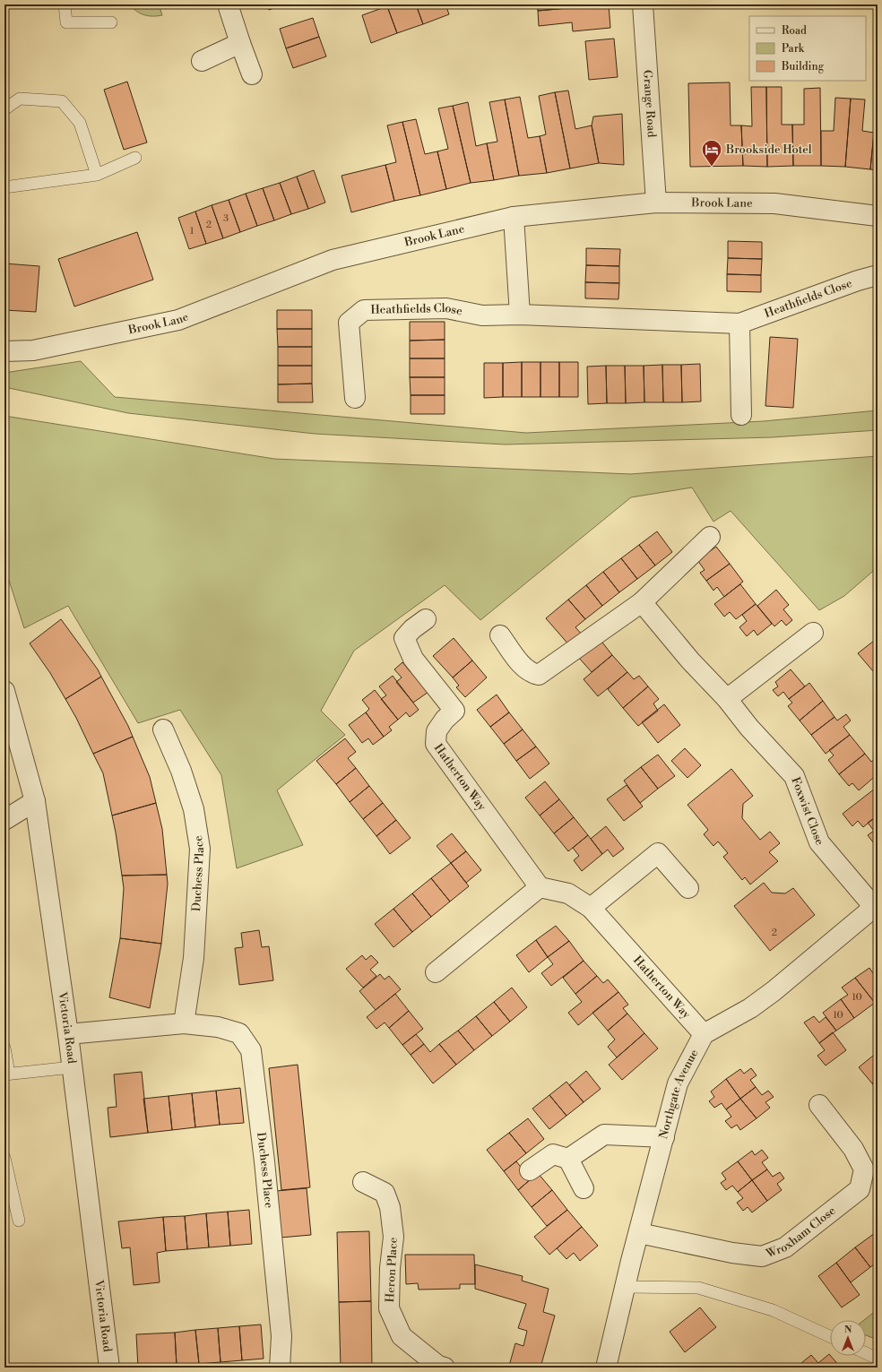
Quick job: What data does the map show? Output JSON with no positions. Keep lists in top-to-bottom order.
{
  "streets": {
    "street": [
      "Grange Road",
      "Brook Lane",
      "Heathfields Close",
      "Hatherton Way",
      "Foxwist Close",
      "Duchess Place",
      "Victoria Road",
      "Northgate Avenue",
      "Wroxham Close",
      "Heron Place"
    ]
  },
  "crossings": [
    ["Grange Road", "Brook Lane"],
    ["Hatherton Way", "Northgate Avenue"],
    ["Duchess Place", "Victoria Road"],
    ["Northgate Avenue", "Wroxham Close"]
  ],
  "places": {
    "hotel": ["Brookside Hotel"]
  },
  "house_numbers": [
    "3",
    "2",
    "1",
    "2",
    "10",
    "10"
  ],
  "legend": ["Road", "Park", "Building"],
  "north": "top"
}
